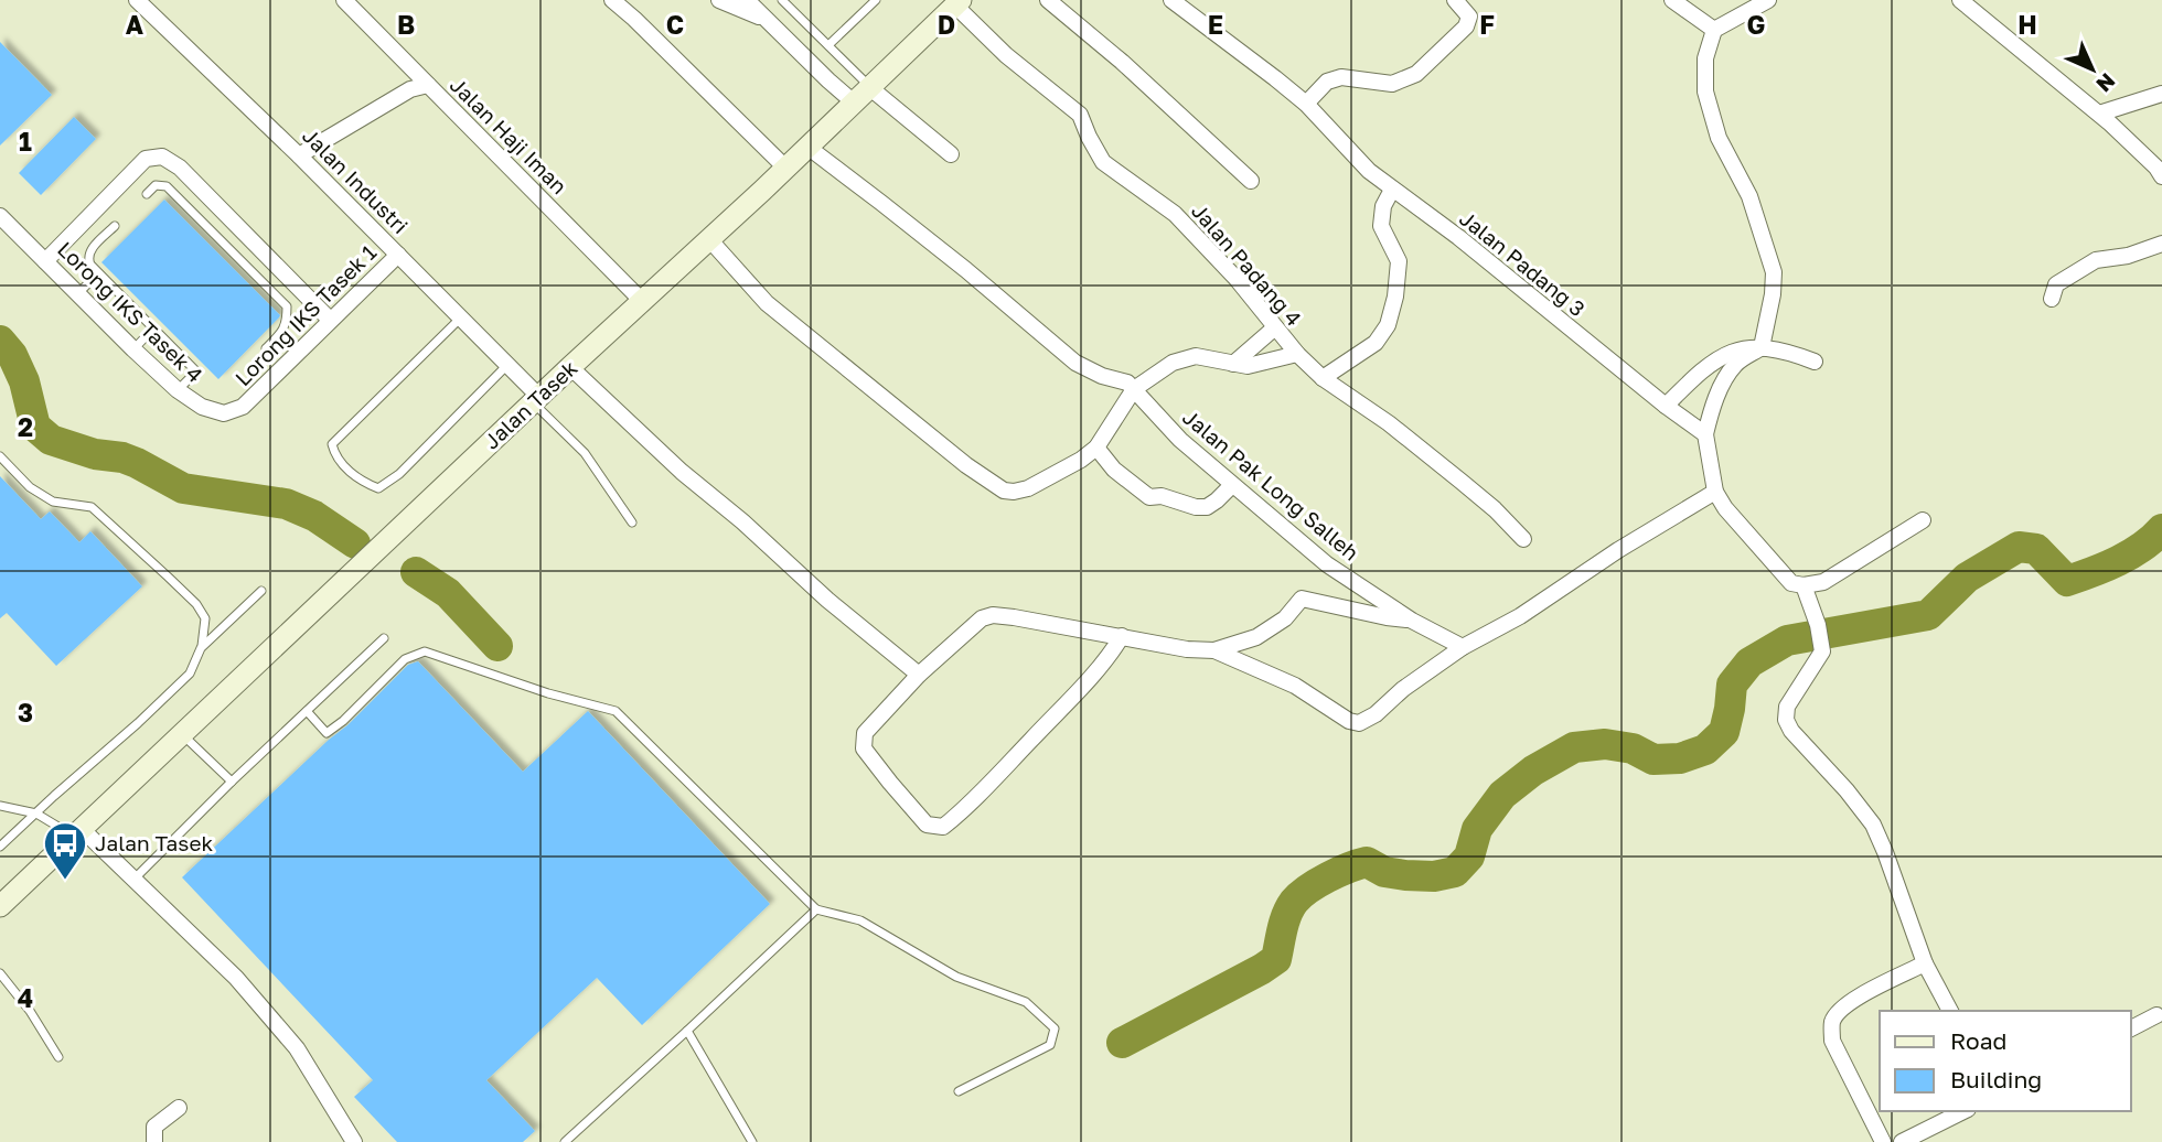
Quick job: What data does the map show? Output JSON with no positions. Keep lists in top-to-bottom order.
{
  "streets": {
    "main road": ["Jalan Tasek"],
    "street": [
      "Jalan Haji Iman",
      "Jalan Industri",
      "Jalan Padang 3",
      "Jalan Padang 4",
      "Lorong IKS Tasek 4",
      "Lorong IKS Tasek 1",
      "Jalan Pak Long Salleh"
    ]
  },
  "crossings": [
    ["Jalan Haji Iman", "Jalan Tasek"],
    ["Jalan Industri", "Lorong IKS Tasek 1"],
    ["Jalan Industri", "Jalan Tasek"],
    ["Jalan Padang 4", "Jalan Tasek"],
    ["Lorong IKS Tasek 4", "Lorong IKS Tasek 1"],
    ["Jalan Tasek", "Jalan Pak Long Salleh"]
  ],
  "places": {
    "bus stop": ["Jalan Tasek"]
  },
  "legend": ["Road", "Building"],
  "north": "bottom right",
  "grid": {
    "columns": [
      "A",
      "B",
      "C",
      "D",
      "E",
      "F",
      "G",
      "H"
    ],
    "rows": [
      "1",
      "2",
      "3",
      "4"
    ]
  }
}
